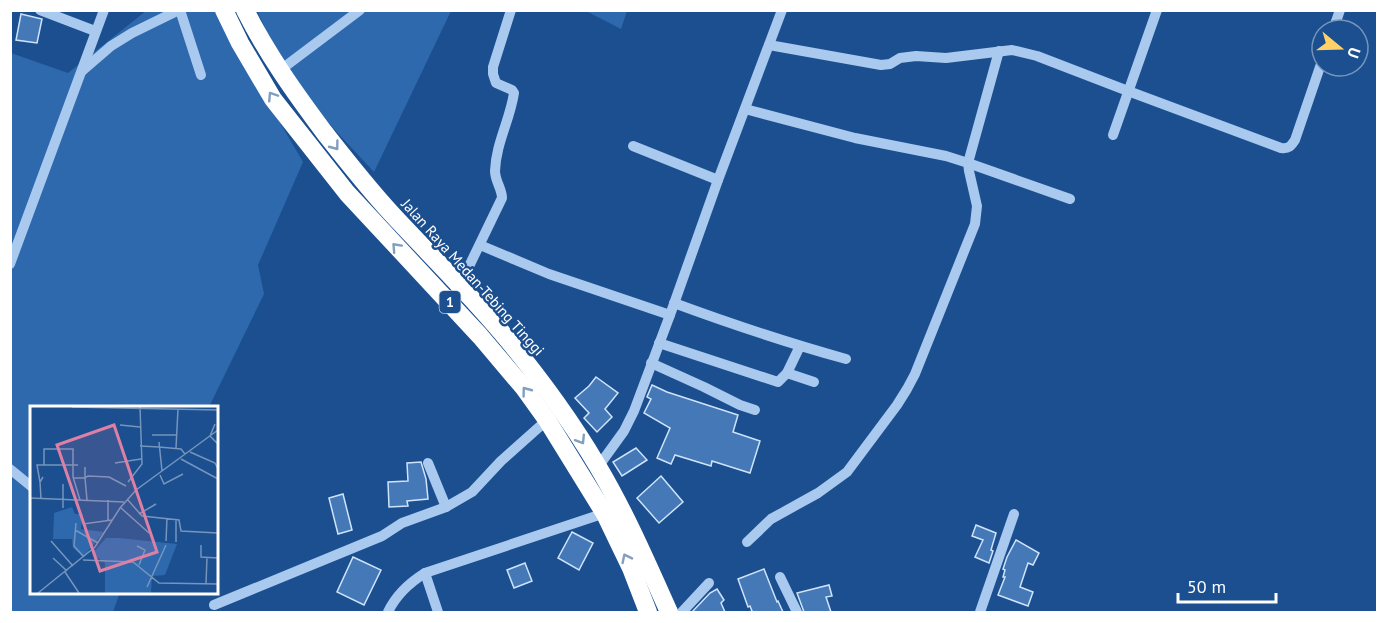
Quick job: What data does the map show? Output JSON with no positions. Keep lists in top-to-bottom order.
{
  "streets": {
    "highway": ["Jalan Raya Medan-Tebing Tinggi", "1"]
  },
  "scale_bar": "50 m",
  "north": "right"
}
